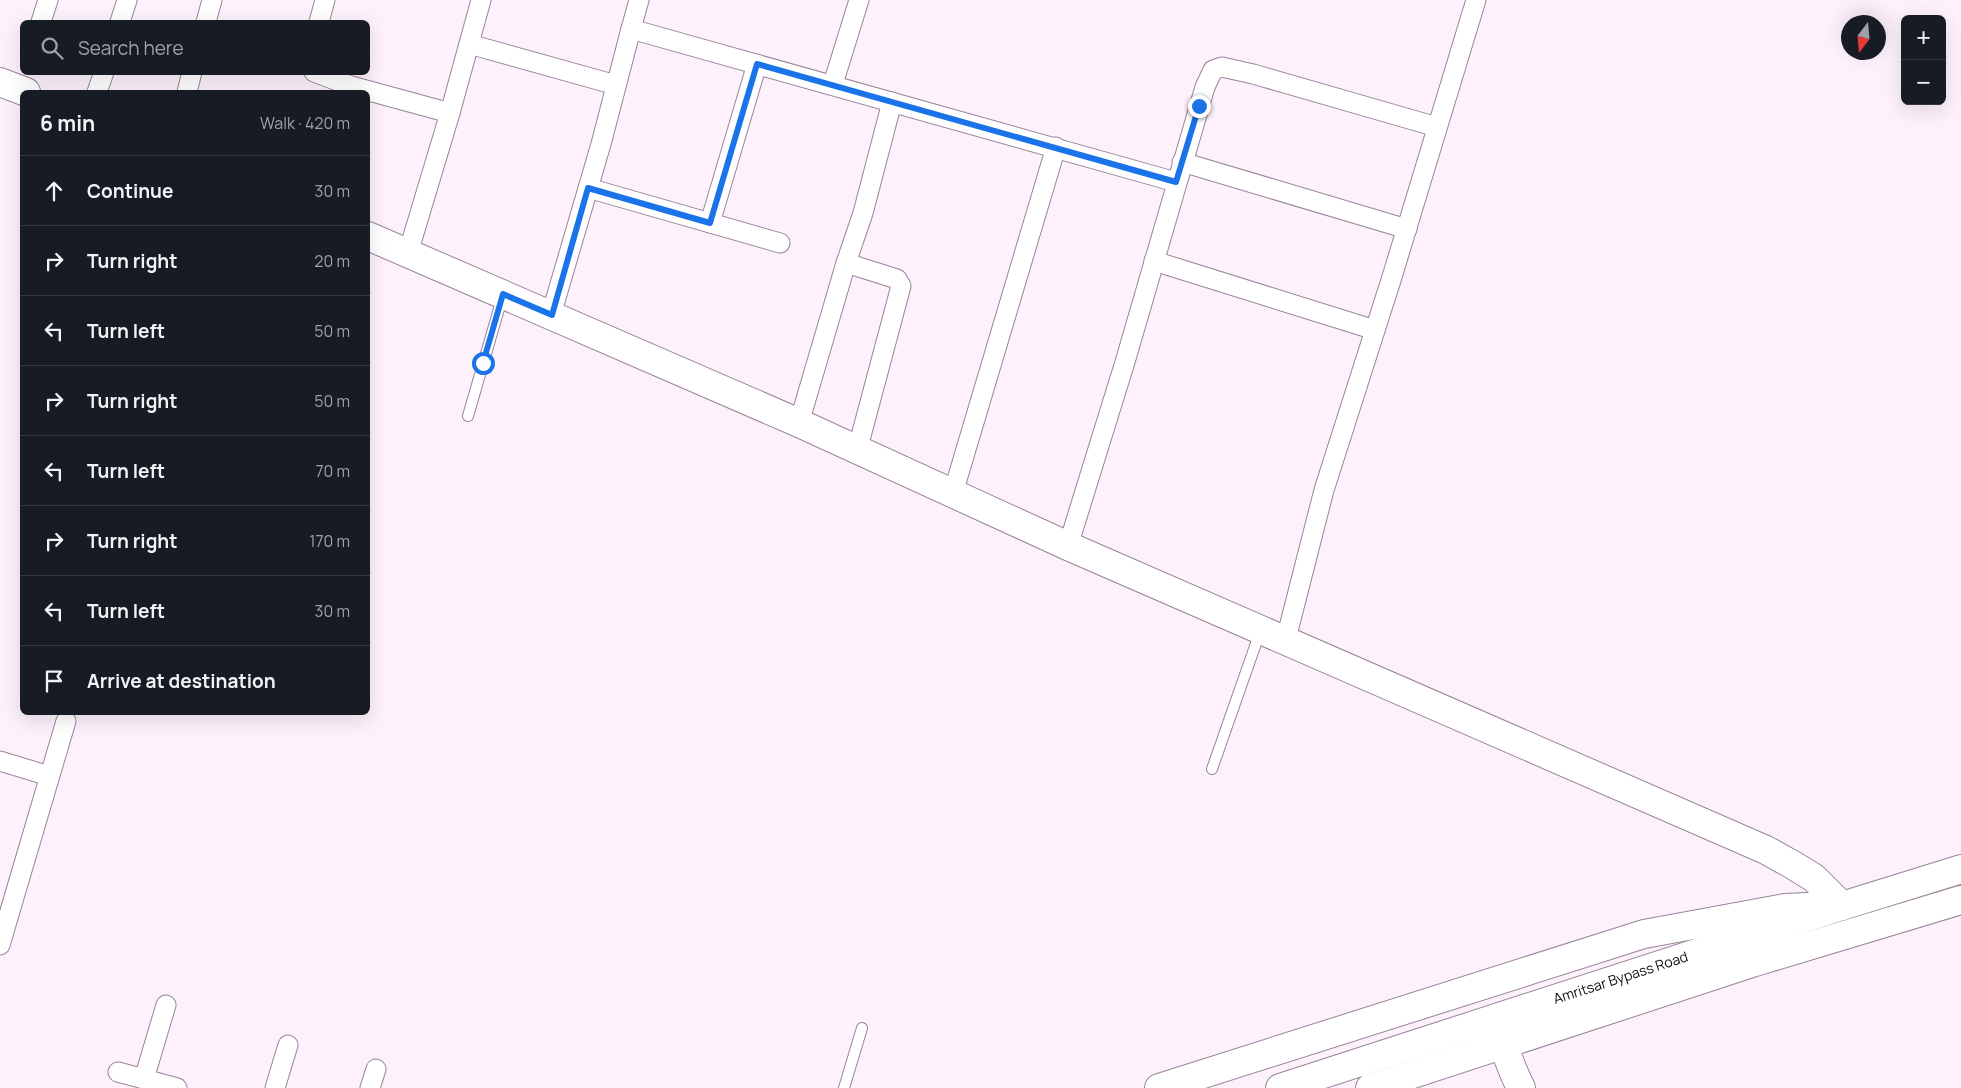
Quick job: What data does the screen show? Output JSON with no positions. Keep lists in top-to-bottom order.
{
  "streets": {
    "main road": ["Amritsar Bypass Road"]
  },
  "north": "bottom",
  "page": {
    "map_buttons": ["+", "−"],
    "search": "Search here",
    "heading": ["6 min", "Walk · 420 m"],
    "list": [
      ["Continue", "30 m"],
      ["Turn right", "20 m"],
      ["Turn left", "50 m"],
      ["Turn right", "50 m"],
      ["Turn left", "70 m"],
      ["Turn right", "170 m"],
      ["Turn left", "30 m"],
      "Arrive at destination"
    ]
  }
}
